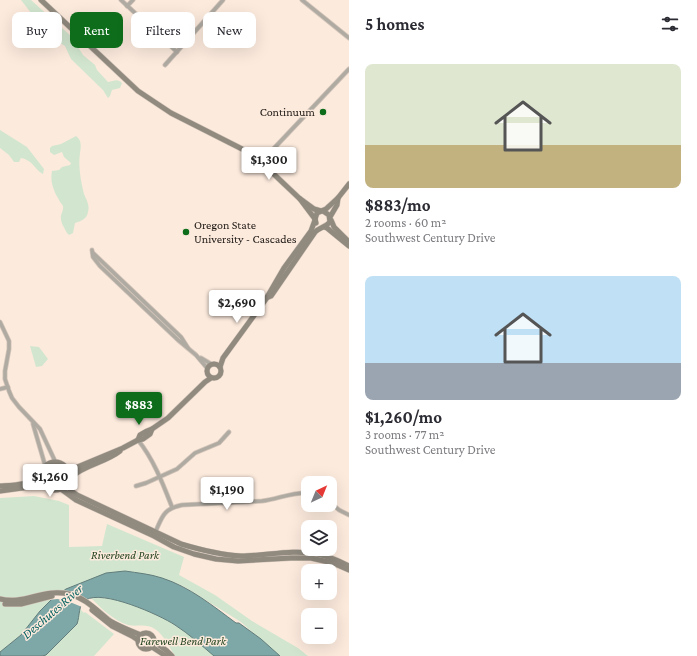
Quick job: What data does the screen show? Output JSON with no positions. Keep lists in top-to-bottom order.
{
  "water": ["Deschutes River"],
  "parks": ["Riverbend Park", "Farewell Bend Park"],
  "places": ["Continuum", "Oregon State University - Cascades"],
  "north": "top right",
  "page": {
    "heading": "5 homes",
    "chip": [
      "Buy",
      "Rent",
      "Filters",
      "New"
    ],
    "list": [
      {
        "name": "$883/mo",
        "note": "2 rooms · 60 m² · Southwest Century Drive"
      },
      {
        "name": "$1,260/mo",
        "note": "3 rooms · 77 m² · Southwest Century Drive"
      }
    ],
    "price": [
      "$1,300",
      "$2,690",
      "$883",
      "$1,260",
      "$1,190"
    ],
    "map_buttons": ["+", "−"]
  }
}
